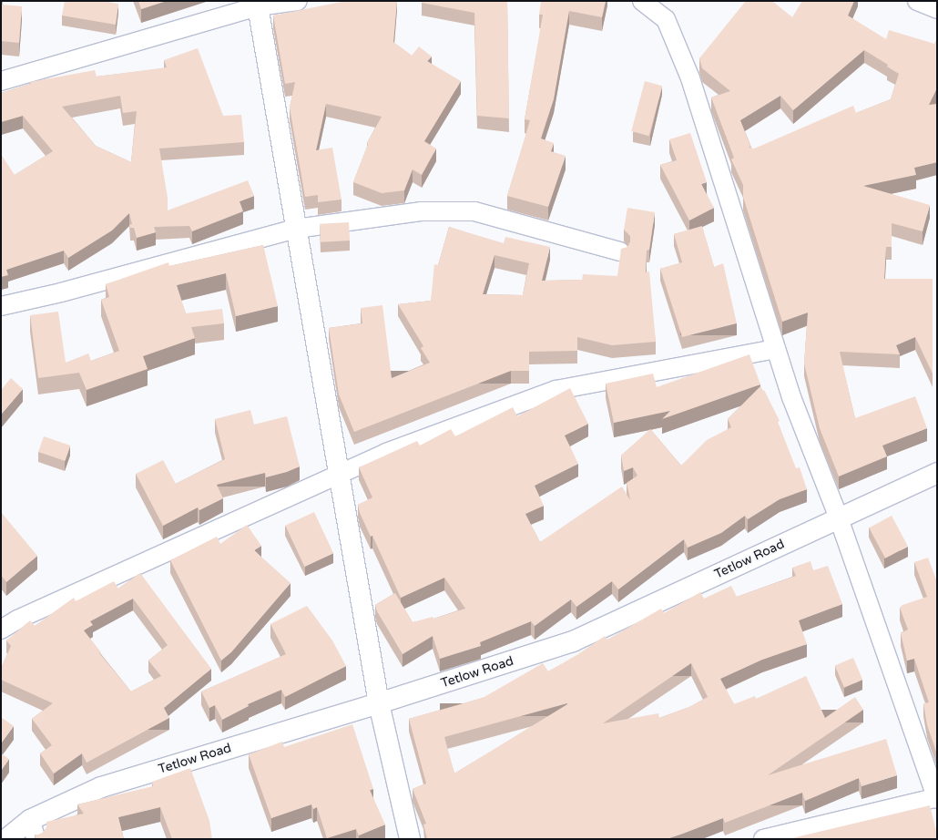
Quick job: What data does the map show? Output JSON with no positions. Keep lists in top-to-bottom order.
{
  "streets": {
    "street": ["Tetlow Road"]
  }
}
